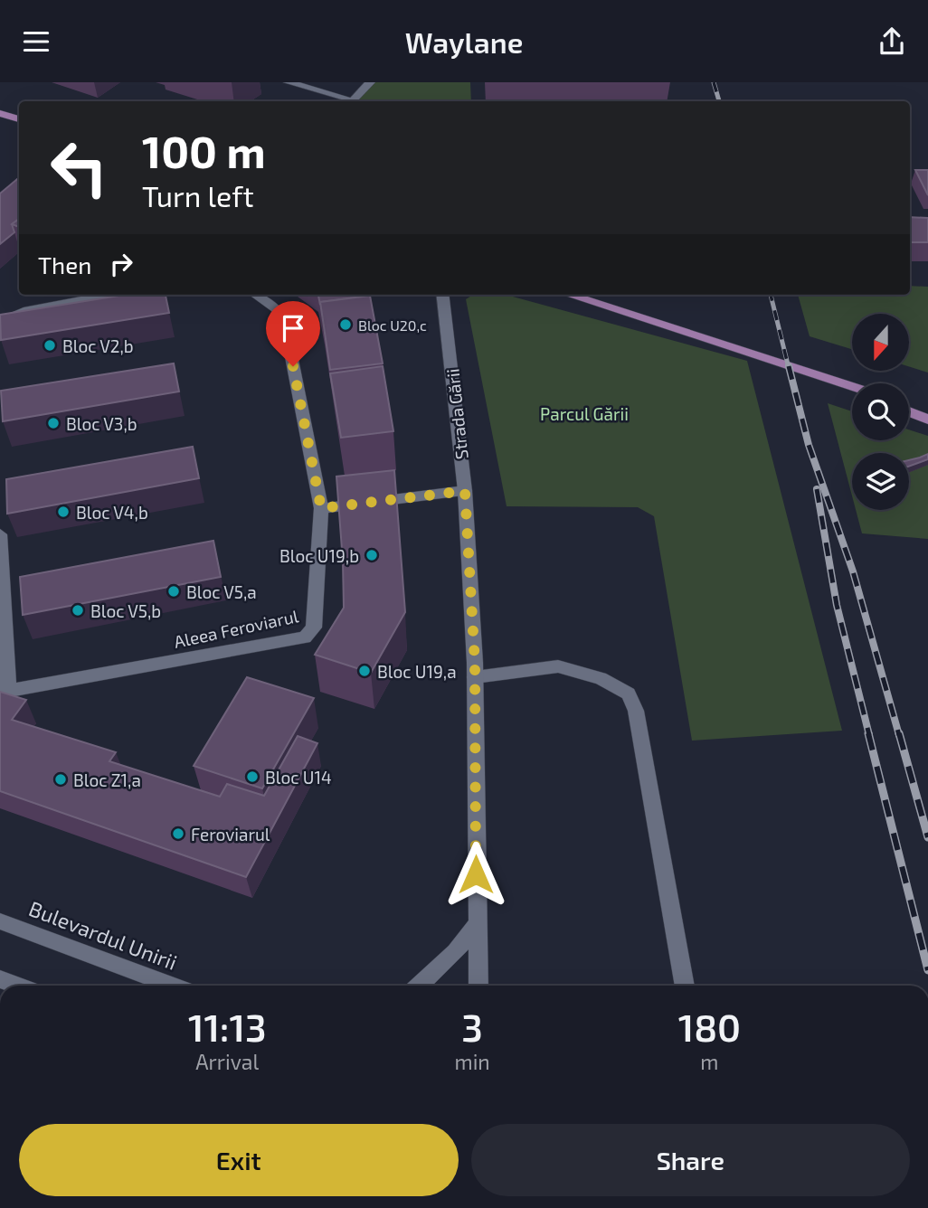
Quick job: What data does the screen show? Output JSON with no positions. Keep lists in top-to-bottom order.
{
  "streets": {
    "street": ["Strada Gării", "Aleea Feroviarul", "Bulevardul Unirii"]
  },
  "parks": ["Parcul Gării"],
  "places": [
    "Bloc U20,c",
    "Bloc V2,b",
    "Bloc V3,b",
    "Bloc V4,b",
    "Bloc U19,b",
    "Bloc V5,a",
    "Bloc V5,b",
    "Bloc U19,a",
    "Bloc U14",
    "Bloc Z1,a",
    "Feroviarul"
  ],
  "north": "bottom",
  "page": {
    "header": "Waylane",
    "turn": ["100 m", "Turn left"],
    "then": "Then",
    "eta": [
      "11:13",
      "Arrival",
      "3",
      "min",
      "180",
      "m"
    ],
    "buttons": ["Exit", "Share"]
  }
}
